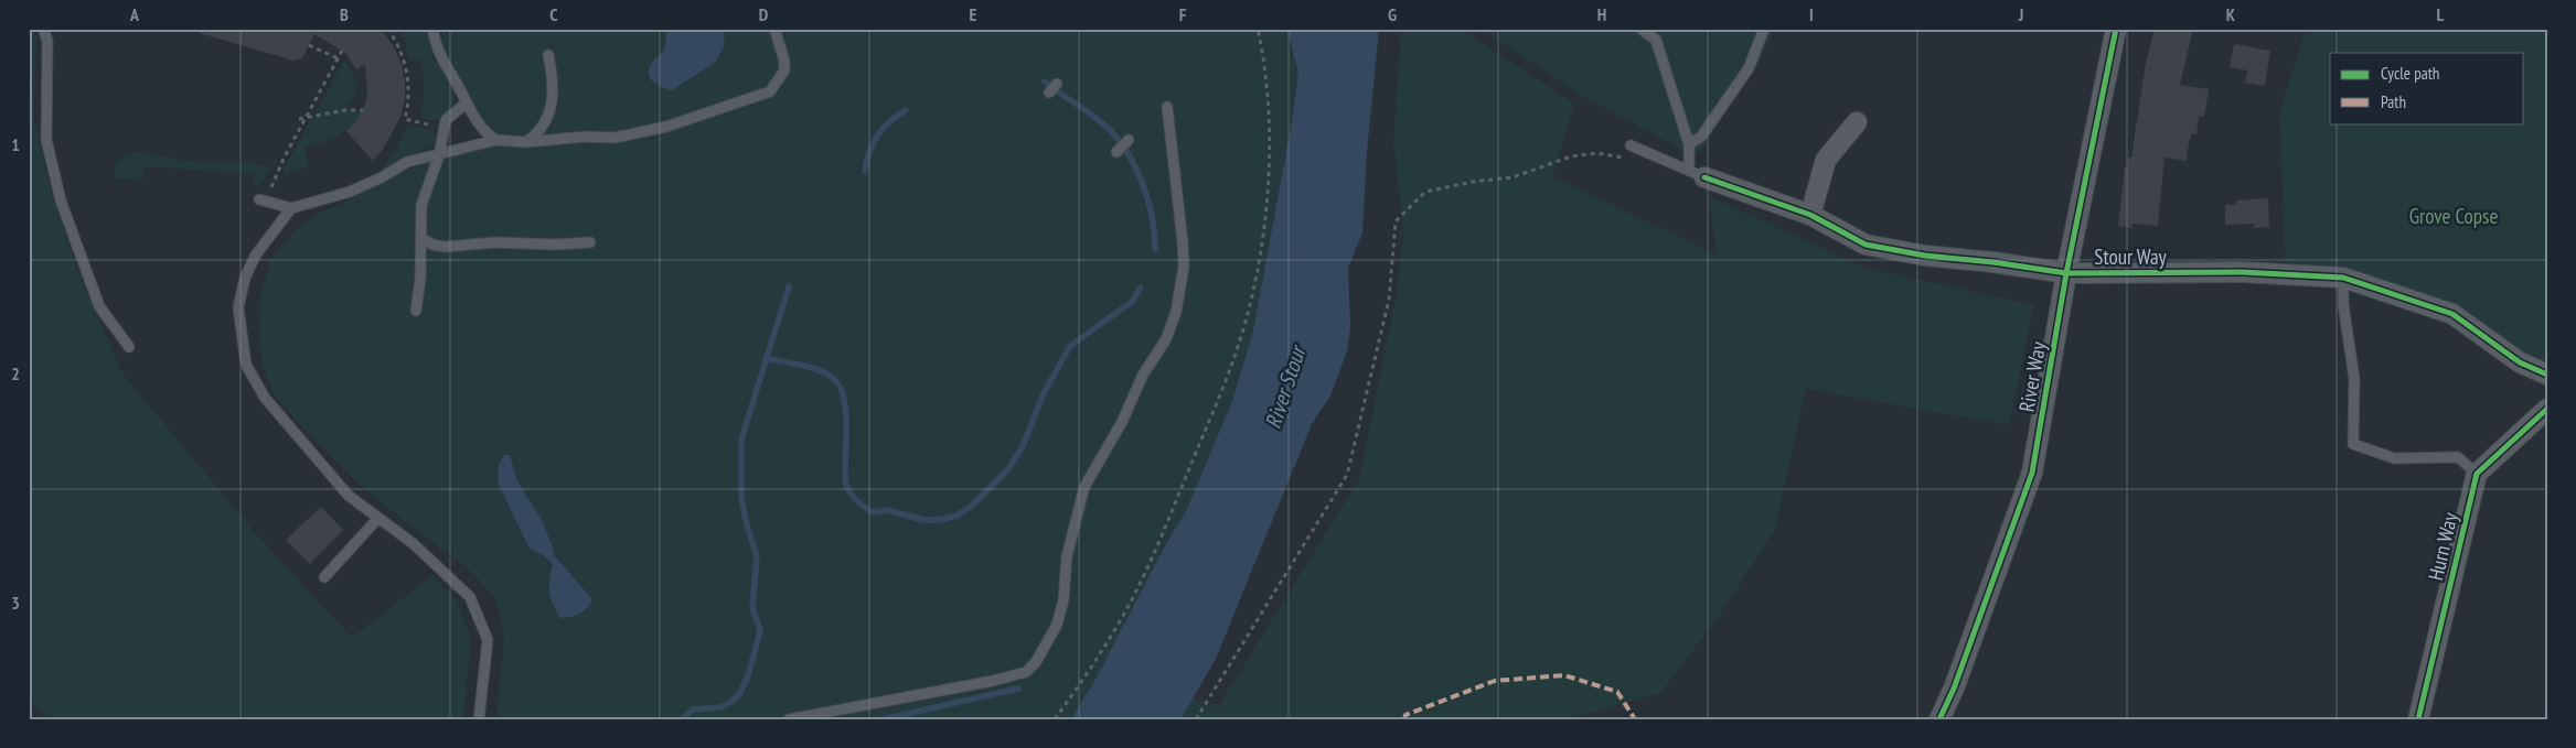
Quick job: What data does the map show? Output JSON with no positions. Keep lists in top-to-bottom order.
{
  "streets": {
    "street": ["Stour Way", "River Way", "Hurn Way"]
  },
  "crossings": [
    ["Stour Way", "River Way"]
  ],
  "water": ["River Stour"],
  "parks": ["Grove Copse"],
  "legend": ["Cycle path", "Path"],
  "grid": {
    "columns": [
      "A",
      "B",
      "C",
      "D",
      "E",
      "F",
      "G",
      "H",
      "I",
      "J",
      "K",
      "L"
    ],
    "rows": ["1", "2", "3"]
  }
}
